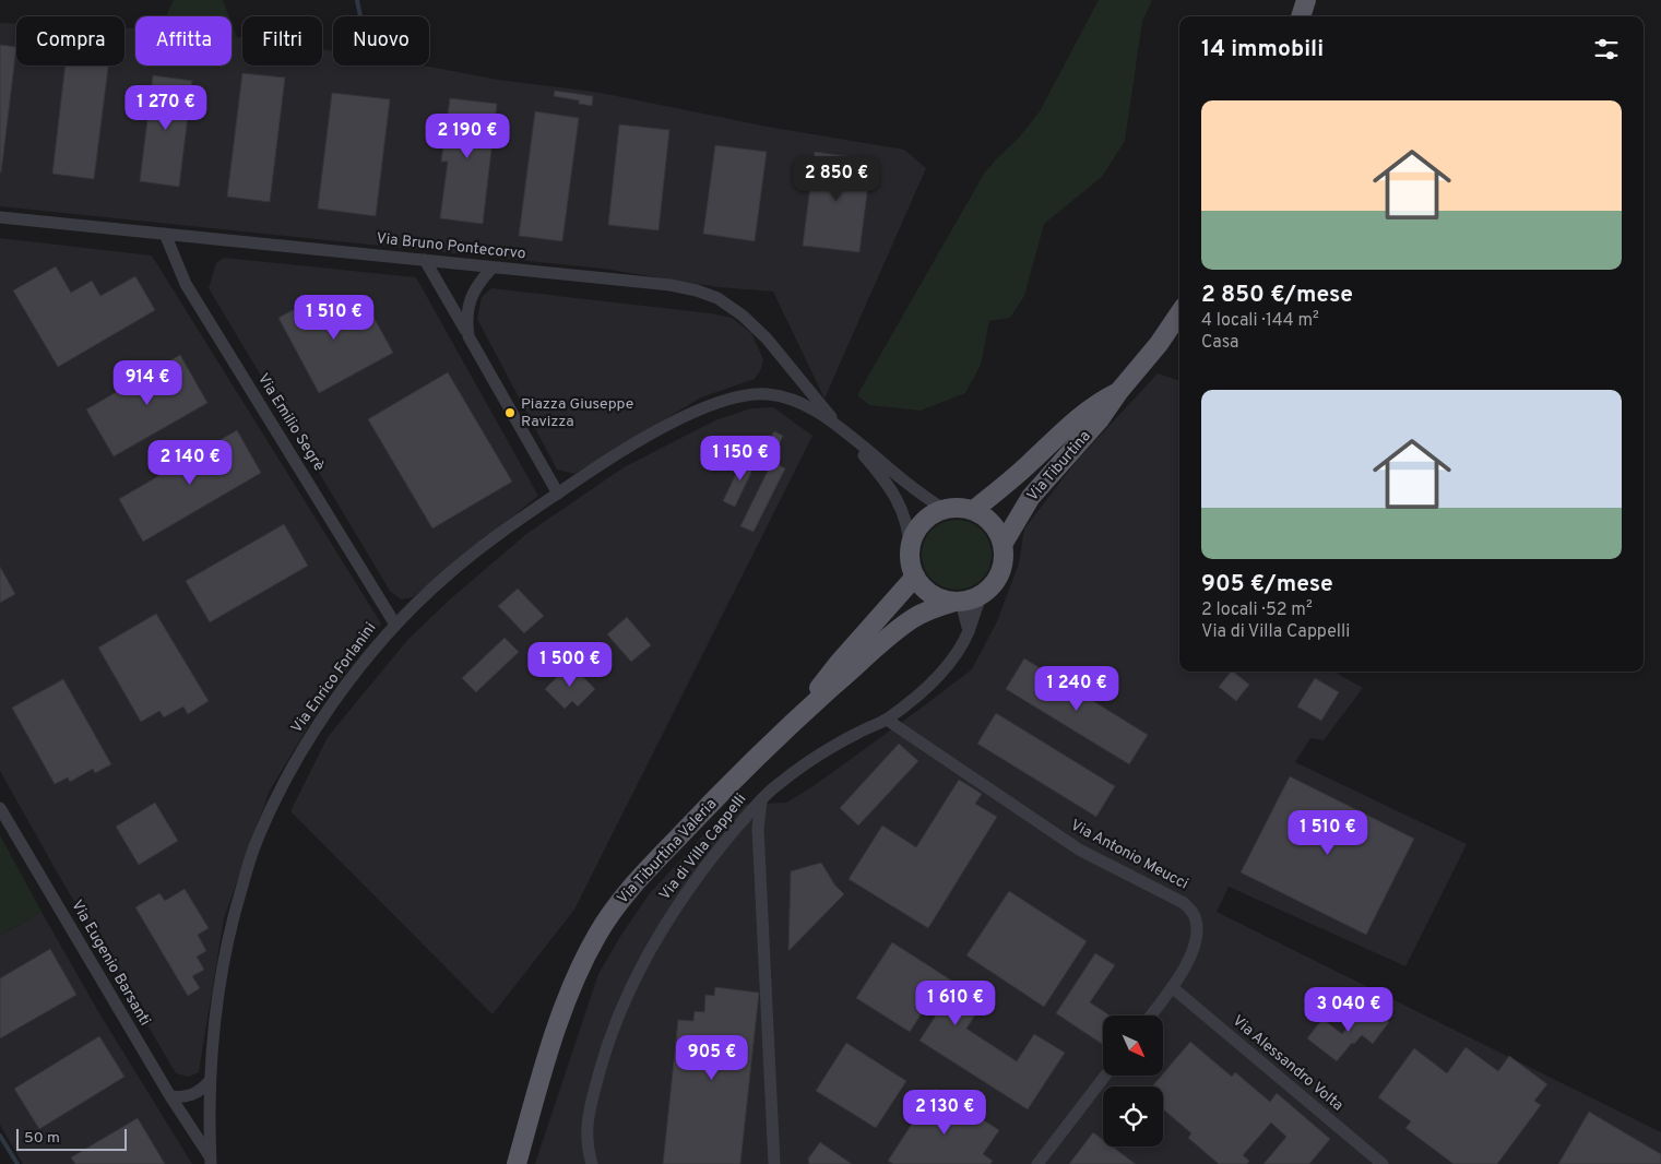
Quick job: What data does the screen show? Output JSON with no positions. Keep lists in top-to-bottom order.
{
  "streets": {
    "main road": ["Via Tiburtina", "Via Tiburtina Valeria"],
    "street": [
      "Via Bruno Pontecorvo",
      "Via Emilio Segrè",
      "Via Enrico Forlanini",
      "Via di Villa Cappelli",
      "Via Antonio Meucci",
      "Via Eugenio Barsanti",
      "Via Alessandro Volta"
    ]
  },
  "crossings": [
    ["Via Bruno Pontecorvo", "Via Emilio Segrè"],
    ["Via Bruno Pontecorvo", "Via Tiburtina"],
    ["Via Bruno Pontecorvo", "Via Enrico Forlanini"],
    ["Via Bruno Pontecorvo", "Via Tiburtina Valeria"],
    ["Via Emilio Segrè", "Via Enrico Forlanini"],
    ["Via Tiburtina", "Via Tiburtina Valeria"],
    ["Via Enrico Forlanini", "Via Eugenio Barsanti"],
    ["Via Antonio Meucci", "Via Alessandro Volta"]
  ],
  "places": ["Piazza Giuseppe Ravizza"],
  "scale_bar": "50 m",
  "north": "bottom right",
  "page": {
    "chip": [
      "Compra",
      "Affitta",
      "Filtri",
      "Nuovo"
    ],
    "heading": "14 immobili",
    "list": [
      {
        "name": "2 850 €/mese",
        "note": "4 locali · 144 m² · Casa"
      },
      {
        "name": "905 €/mese",
        "note": "2 locali · 52 m² · Via di Villa Cappelli"
      }
    ],
    "price": [
      "1 270 €",
      "2 190 €",
      "2 850 €",
      "1 510 €",
      "914 €",
      "1 150 €",
      "2 140 €",
      "1 500 €",
      "1 240 €",
      "1 510 €",
      "1 610 €",
      "3 040 €",
      "905 €",
      "2 130 €"
    ],
    "scale": "50 m"
  }
}
